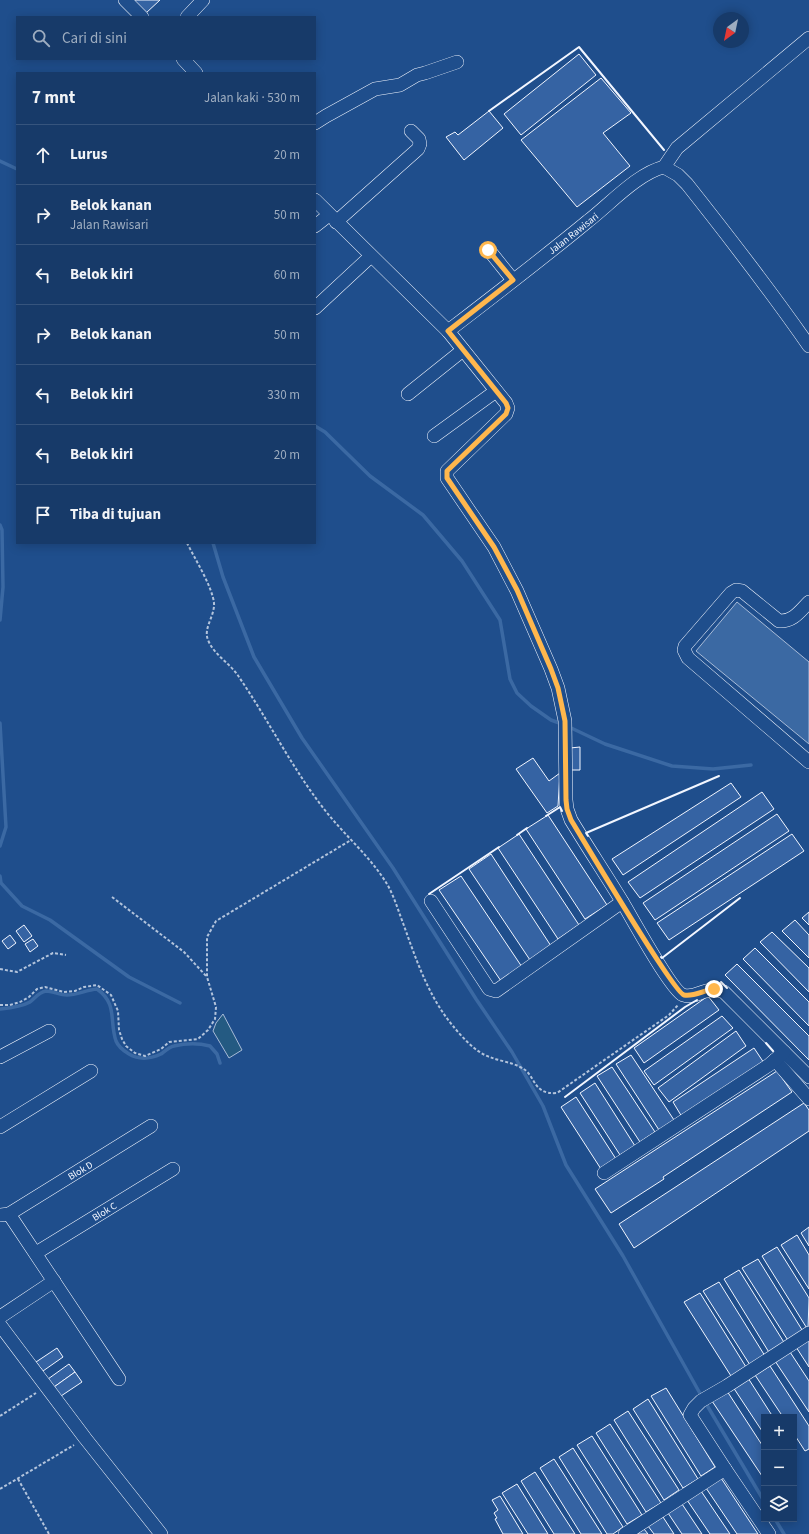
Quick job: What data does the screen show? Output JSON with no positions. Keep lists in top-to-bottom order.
{
  "streets": {
    "street": ["Jalan Rawisari", "Blok D", "Blok C"]
  },
  "north": "bottom left",
  "page": {
    "search": "Cari di sini",
    "heading": ["7 mnt", "Jalan kaki · 530 m"],
    "list": [
      ["Lurus", "20 m"],
      ["Belok kanan", "Jalan Rawisari", "50 m"],
      ["Belok kiri", "60 m"],
      ["Belok kanan", "50 m"],
      ["Belok kiri", "330 m"],
      ["Belok kiri", "20 m"],
      "Tiba di tujuan"
    ],
    "map_buttons": ["+", "−"]
  }
}
